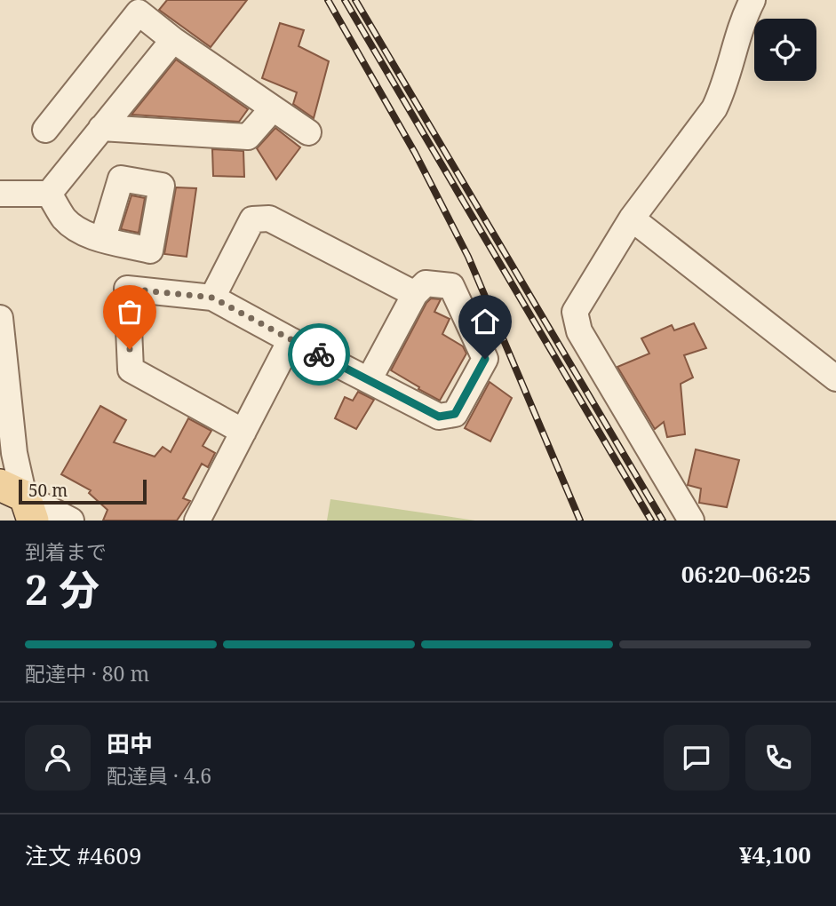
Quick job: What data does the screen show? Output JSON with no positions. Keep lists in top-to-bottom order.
{
  "scale_bar": "50 m",
  "page": {
    "scale": "50 m",
    "heading": ["2 分", "到着まで", "06:20–06:25"],
    "panel": [
      "田中",
      "配達員 · 4.6",
      "注文 #4609",
      "¥4,100"
    ],
    "bar": "配達中 · 80 m"
  }
}
